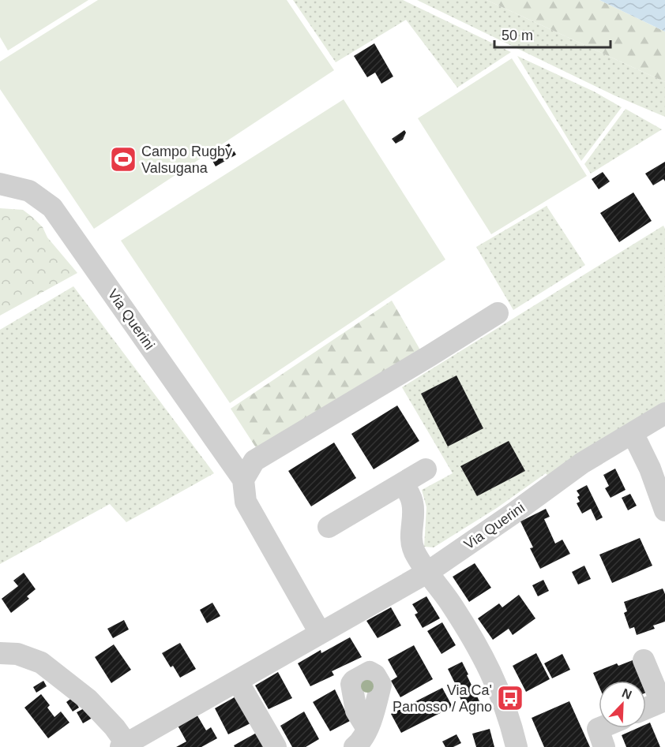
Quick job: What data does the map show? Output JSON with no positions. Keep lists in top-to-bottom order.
{
  "streets": {
    "street": ["Via Querini"]
  },
  "places": {
    "sports": ["Campo Rugby Valsugana"],
    "bus stop": ["Via Ca' Panosso / Agno"]
  },
  "scale_bar": "50 m",
  "north": "top right"
}
